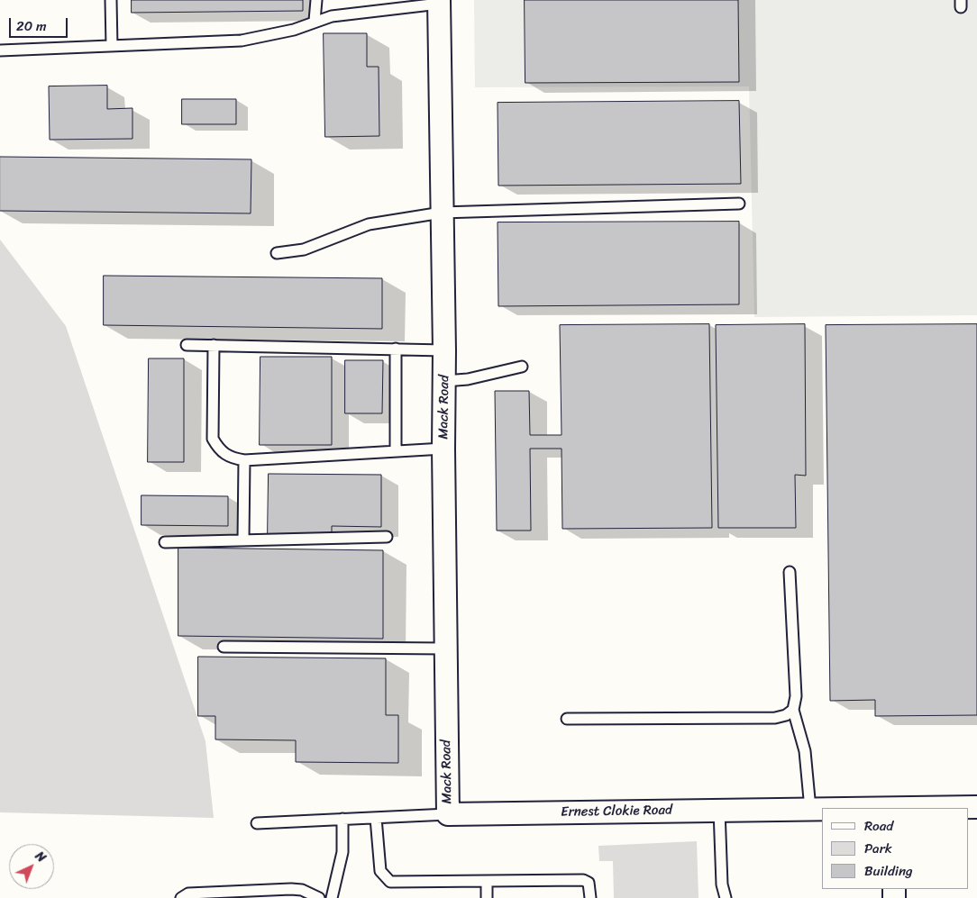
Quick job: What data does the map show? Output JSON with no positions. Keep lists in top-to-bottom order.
{
  "streets": {
    "street": ["Mack Road", "Ernest Clokie Road"]
  },
  "crossings": [
    ["Mack Road", "Ernest Clokie Road"]
  ],
  "legend": ["Road", "Park", "Building"],
  "scale_bar": "20 m",
  "north": "top right"
}
